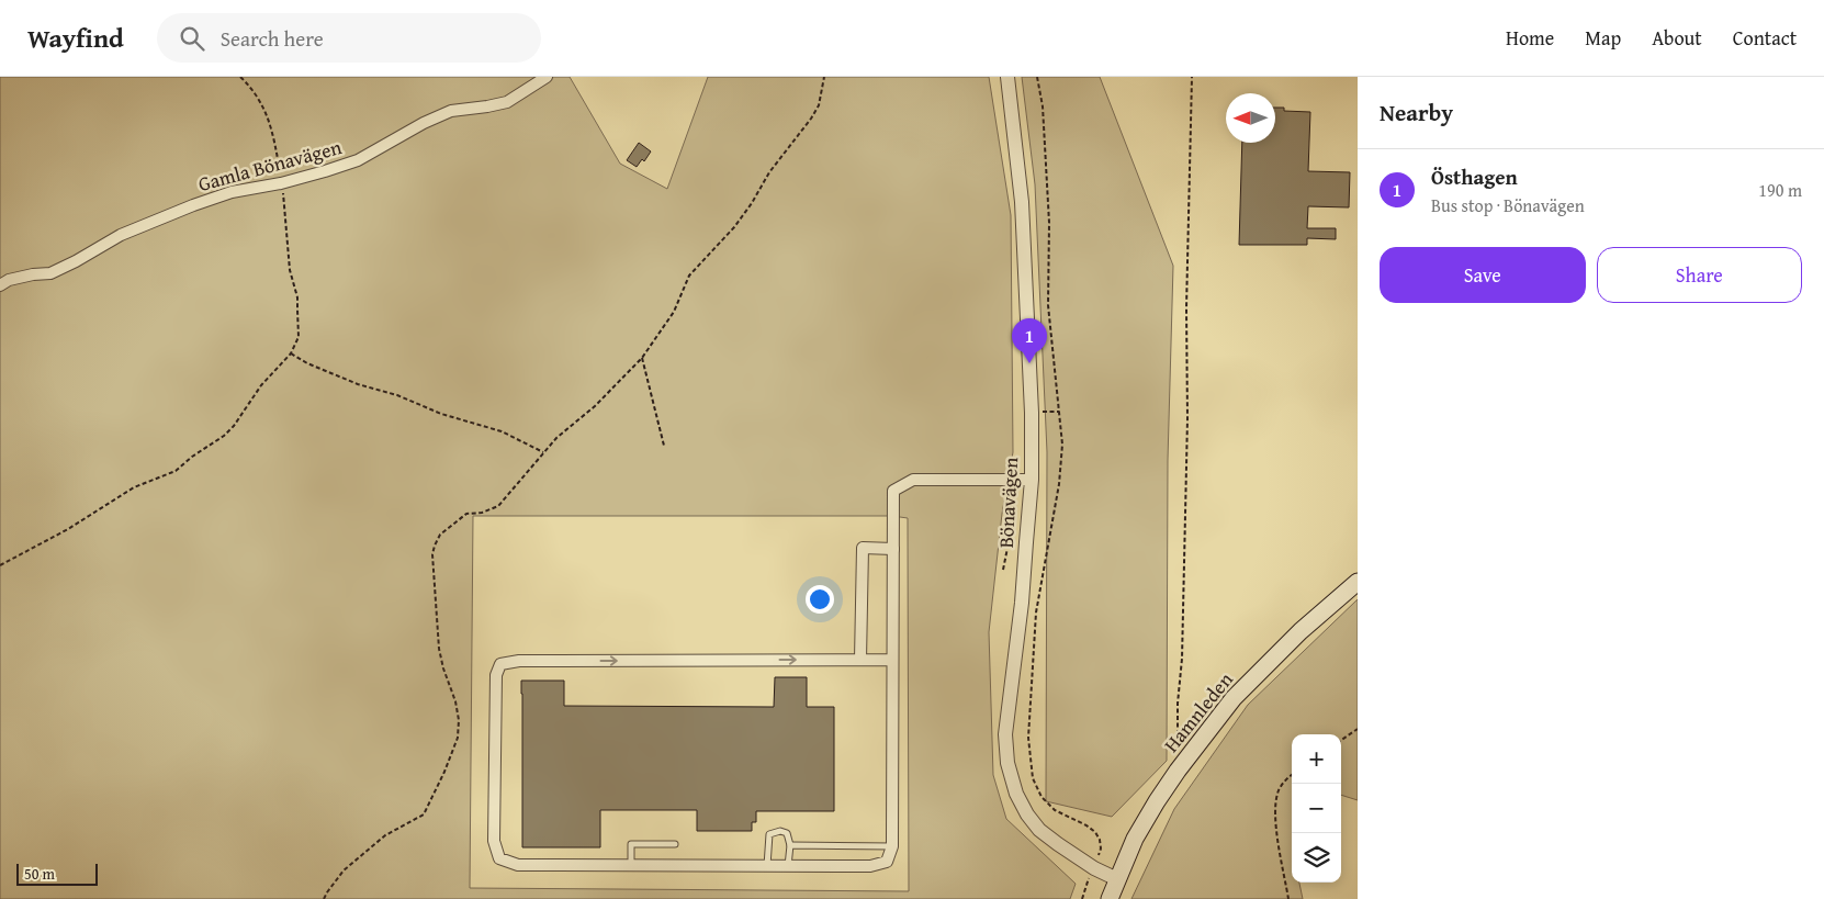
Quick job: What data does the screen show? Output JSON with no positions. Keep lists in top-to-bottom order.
{
  "streets": {
    "main road": ["Hamnleden"],
    "street": ["Gamla Bönavägen", "Bönavägen"]
  },
  "crossings": [
    ["Bönavägen", "Hamnleden"]
  ],
  "scale_bar": "50 m",
  "north": "left",
  "page": {
    "header": "Wayfind",
    "search": "Search here",
    "nav": [
      "Home",
      "Map",
      "About",
      "Contact"
    ],
    "heading": "Nearby",
    "list": [
      {
        "mark": "1",
        "name": "Östhagen",
        "note": "Bus stop · Bönavägen",
        "value": "190 m"
      }
    ],
    "buttons": ["Save", "Share"],
    "pins": "1",
    "map_buttons": ["+", "−"],
    "scale": "50 m"
  }
}
